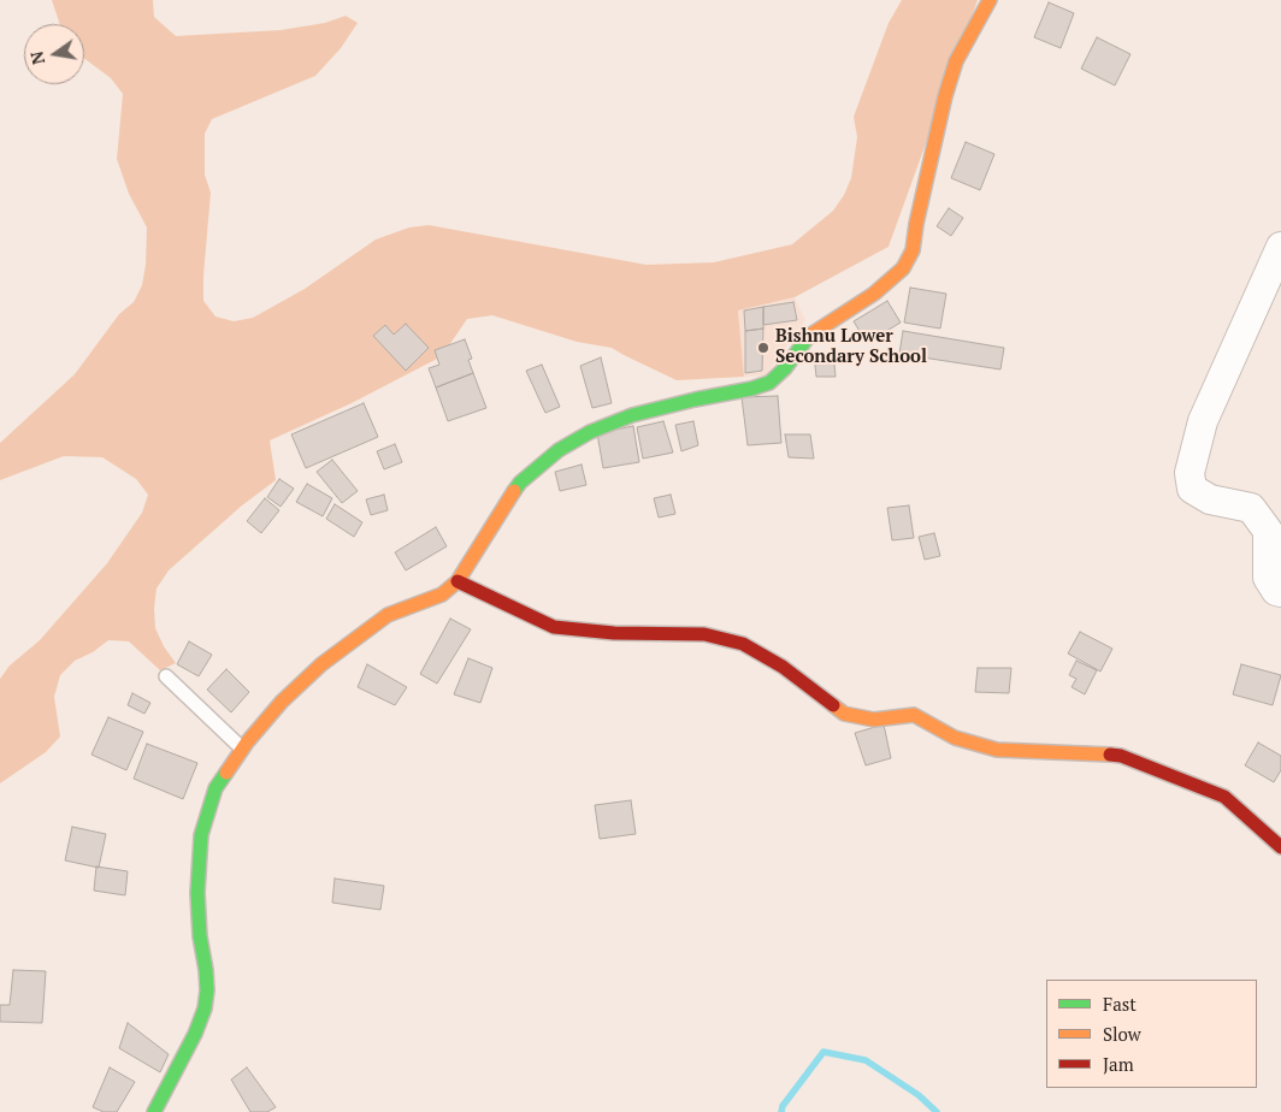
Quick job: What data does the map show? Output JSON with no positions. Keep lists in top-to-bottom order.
{
  "places": ["Bishnu Lower Secondary School"],
  "legend": ["Fast", "Slow", "Jam"],
  "north": "left"
}
